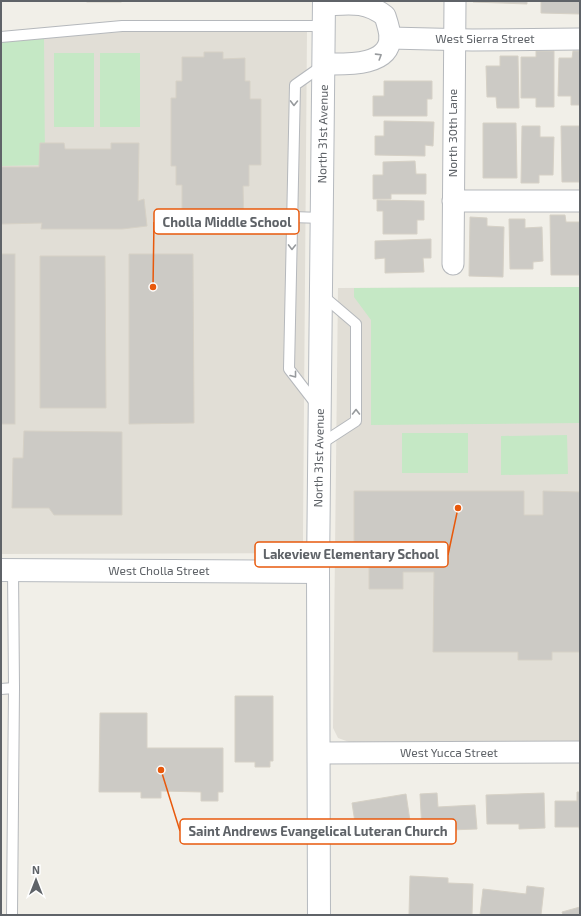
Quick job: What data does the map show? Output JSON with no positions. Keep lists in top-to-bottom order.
{
  "streets": {
    "street": [
      "West Sierra Street",
      "North 30th Lane",
      "North 31st Avenue",
      "West Cholla Street",
      "West Yucca Street"
    ]
  },
  "crossings": [
    ["West Sierra Street", "North 30th Lane"],
    ["West Sierra Street", "North 31st Avenue"],
    ["North 31st Avenue", "West Cholla Street"],
    ["North 31st Avenue", "West Yucca Street"]
  ],
  "places": ["Cholla Middle School", "Lakeview Elementary School", "Saint Andrews Evangelical Luteran Church"],
  "north": "top"
}
